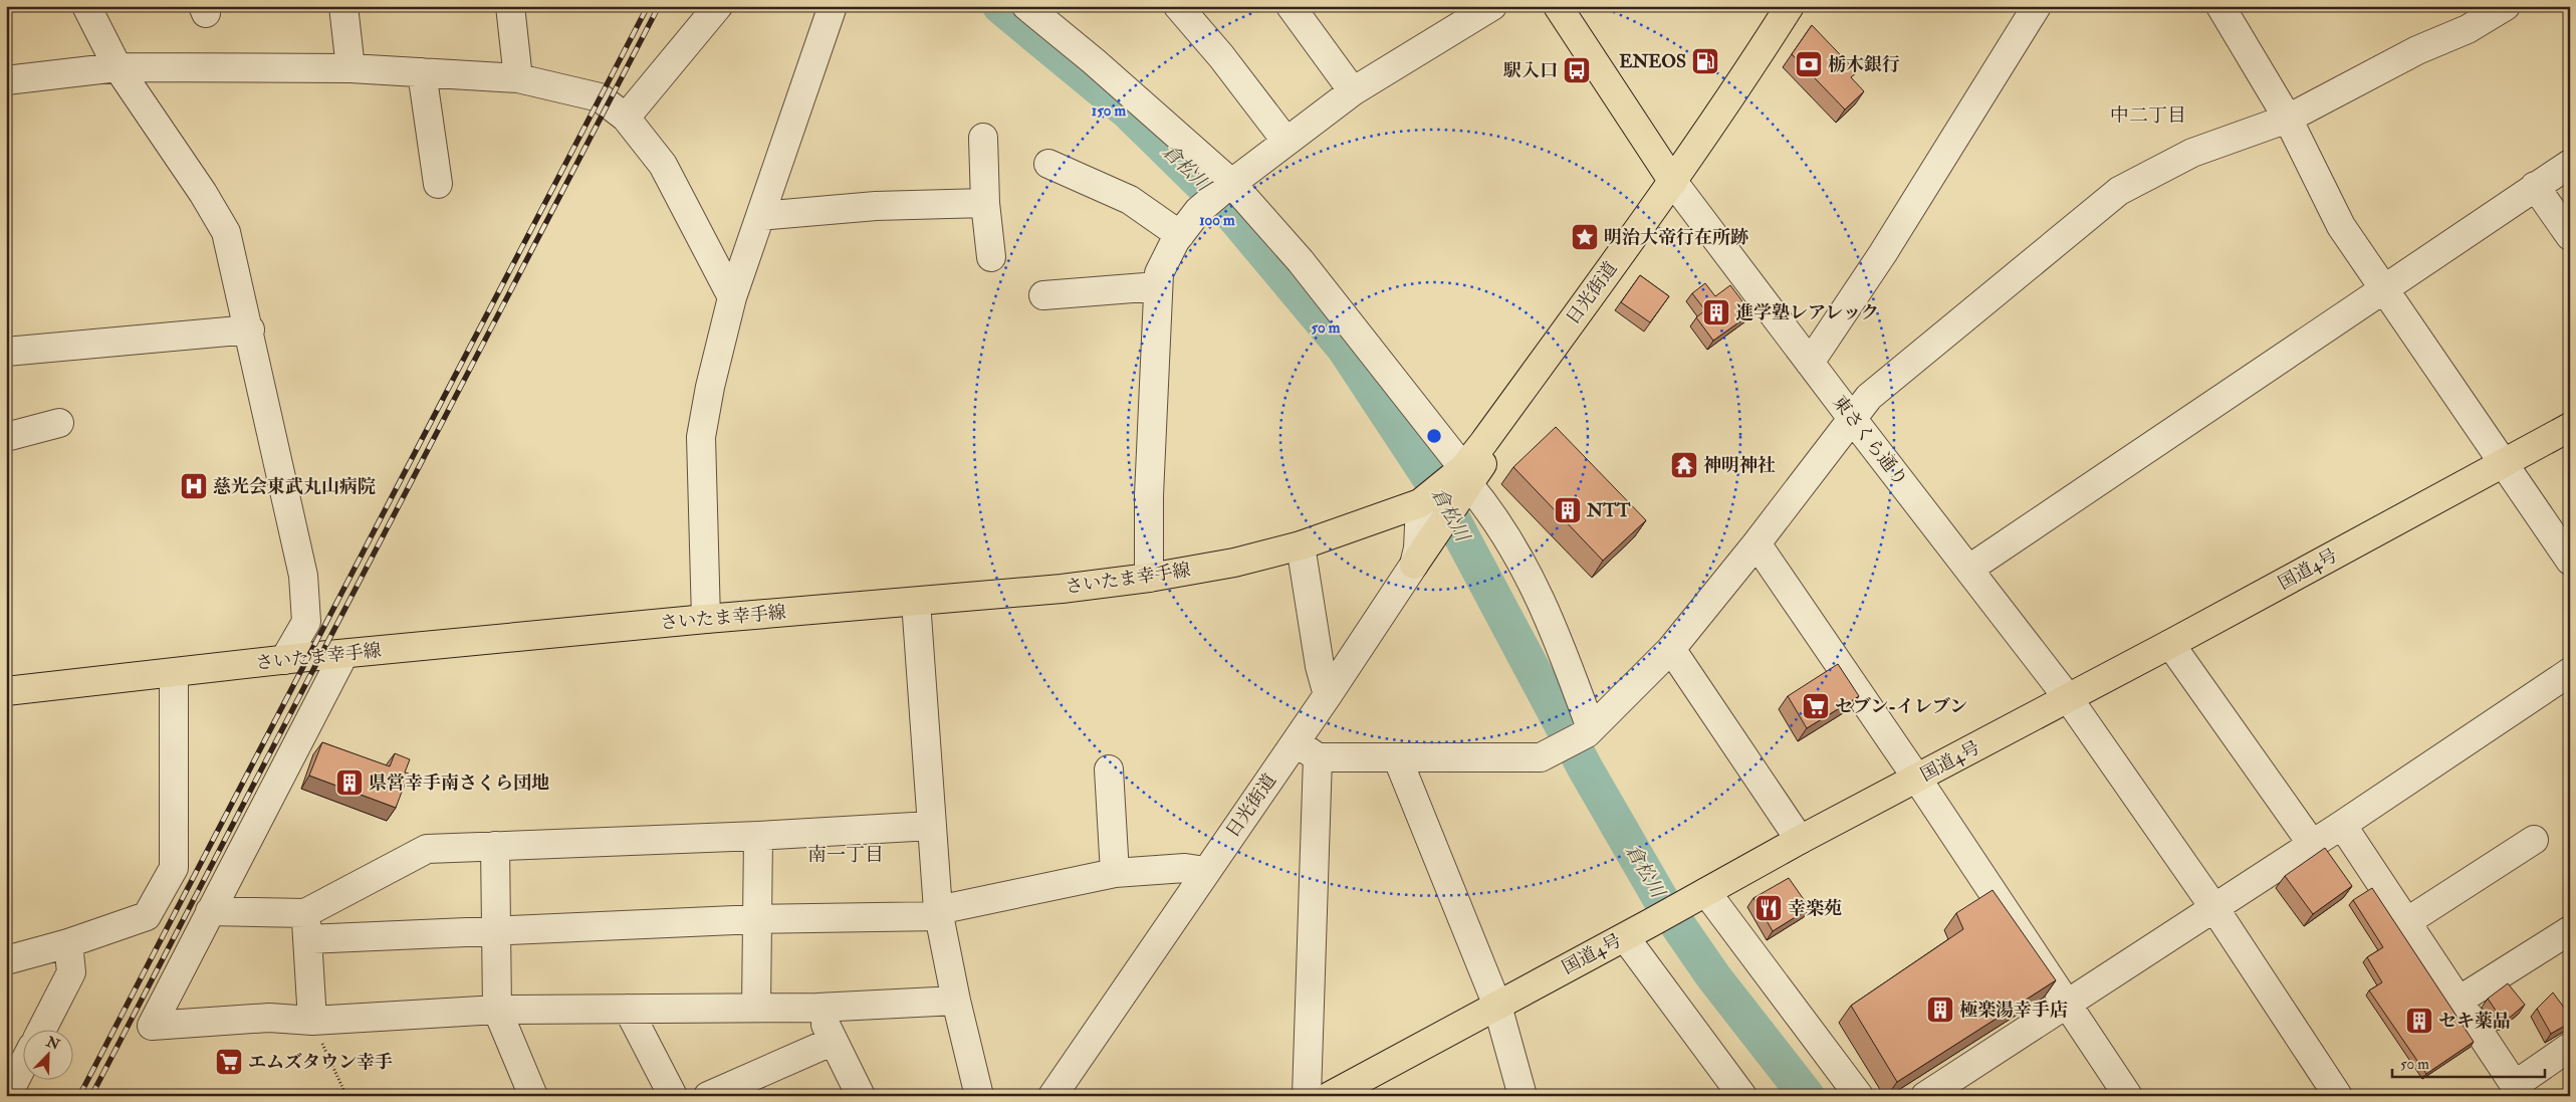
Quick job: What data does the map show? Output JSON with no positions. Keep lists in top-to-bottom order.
{
  "streets": {
    "main road": ["日光街道", "国道4号", "さいたま幸手線"],
    "street": ["東さくら通り"]
  },
  "crossings": [
    ["日光街道", "東さくら通り"],
    ["日光街道", "さいたま幸手線"],
    ["東さくら通り", "国道4号"]
  ],
  "districts": ["中二丁目", "南一丁目"],
  "water": ["倉松川"],
  "places": {
    "fuel station": ["ENEOS"],
    "bank": ["栃木銀行"],
    "bus stop": ["駅入口"],
    "place": ["明治大帝行在所跡"],
    "building": [
      "進学塾レアレック",
      "NTT",
      "県営幸手南さくら団地",
      "極楽湯幸手店",
      "セキ薬品"
    ],
    "temple": ["神明神社"],
    "hospital": ["慈光会東武丸山病院"],
    "supermarket": ["セブン-イレブン", "エムズタウン幸手"],
    "restaurant": ["幸楽苑"]
  },
  "scale_bar": "50 m",
  "north": "top right",
  "rings": ["150 m", "100 m", "50 m"]
}
